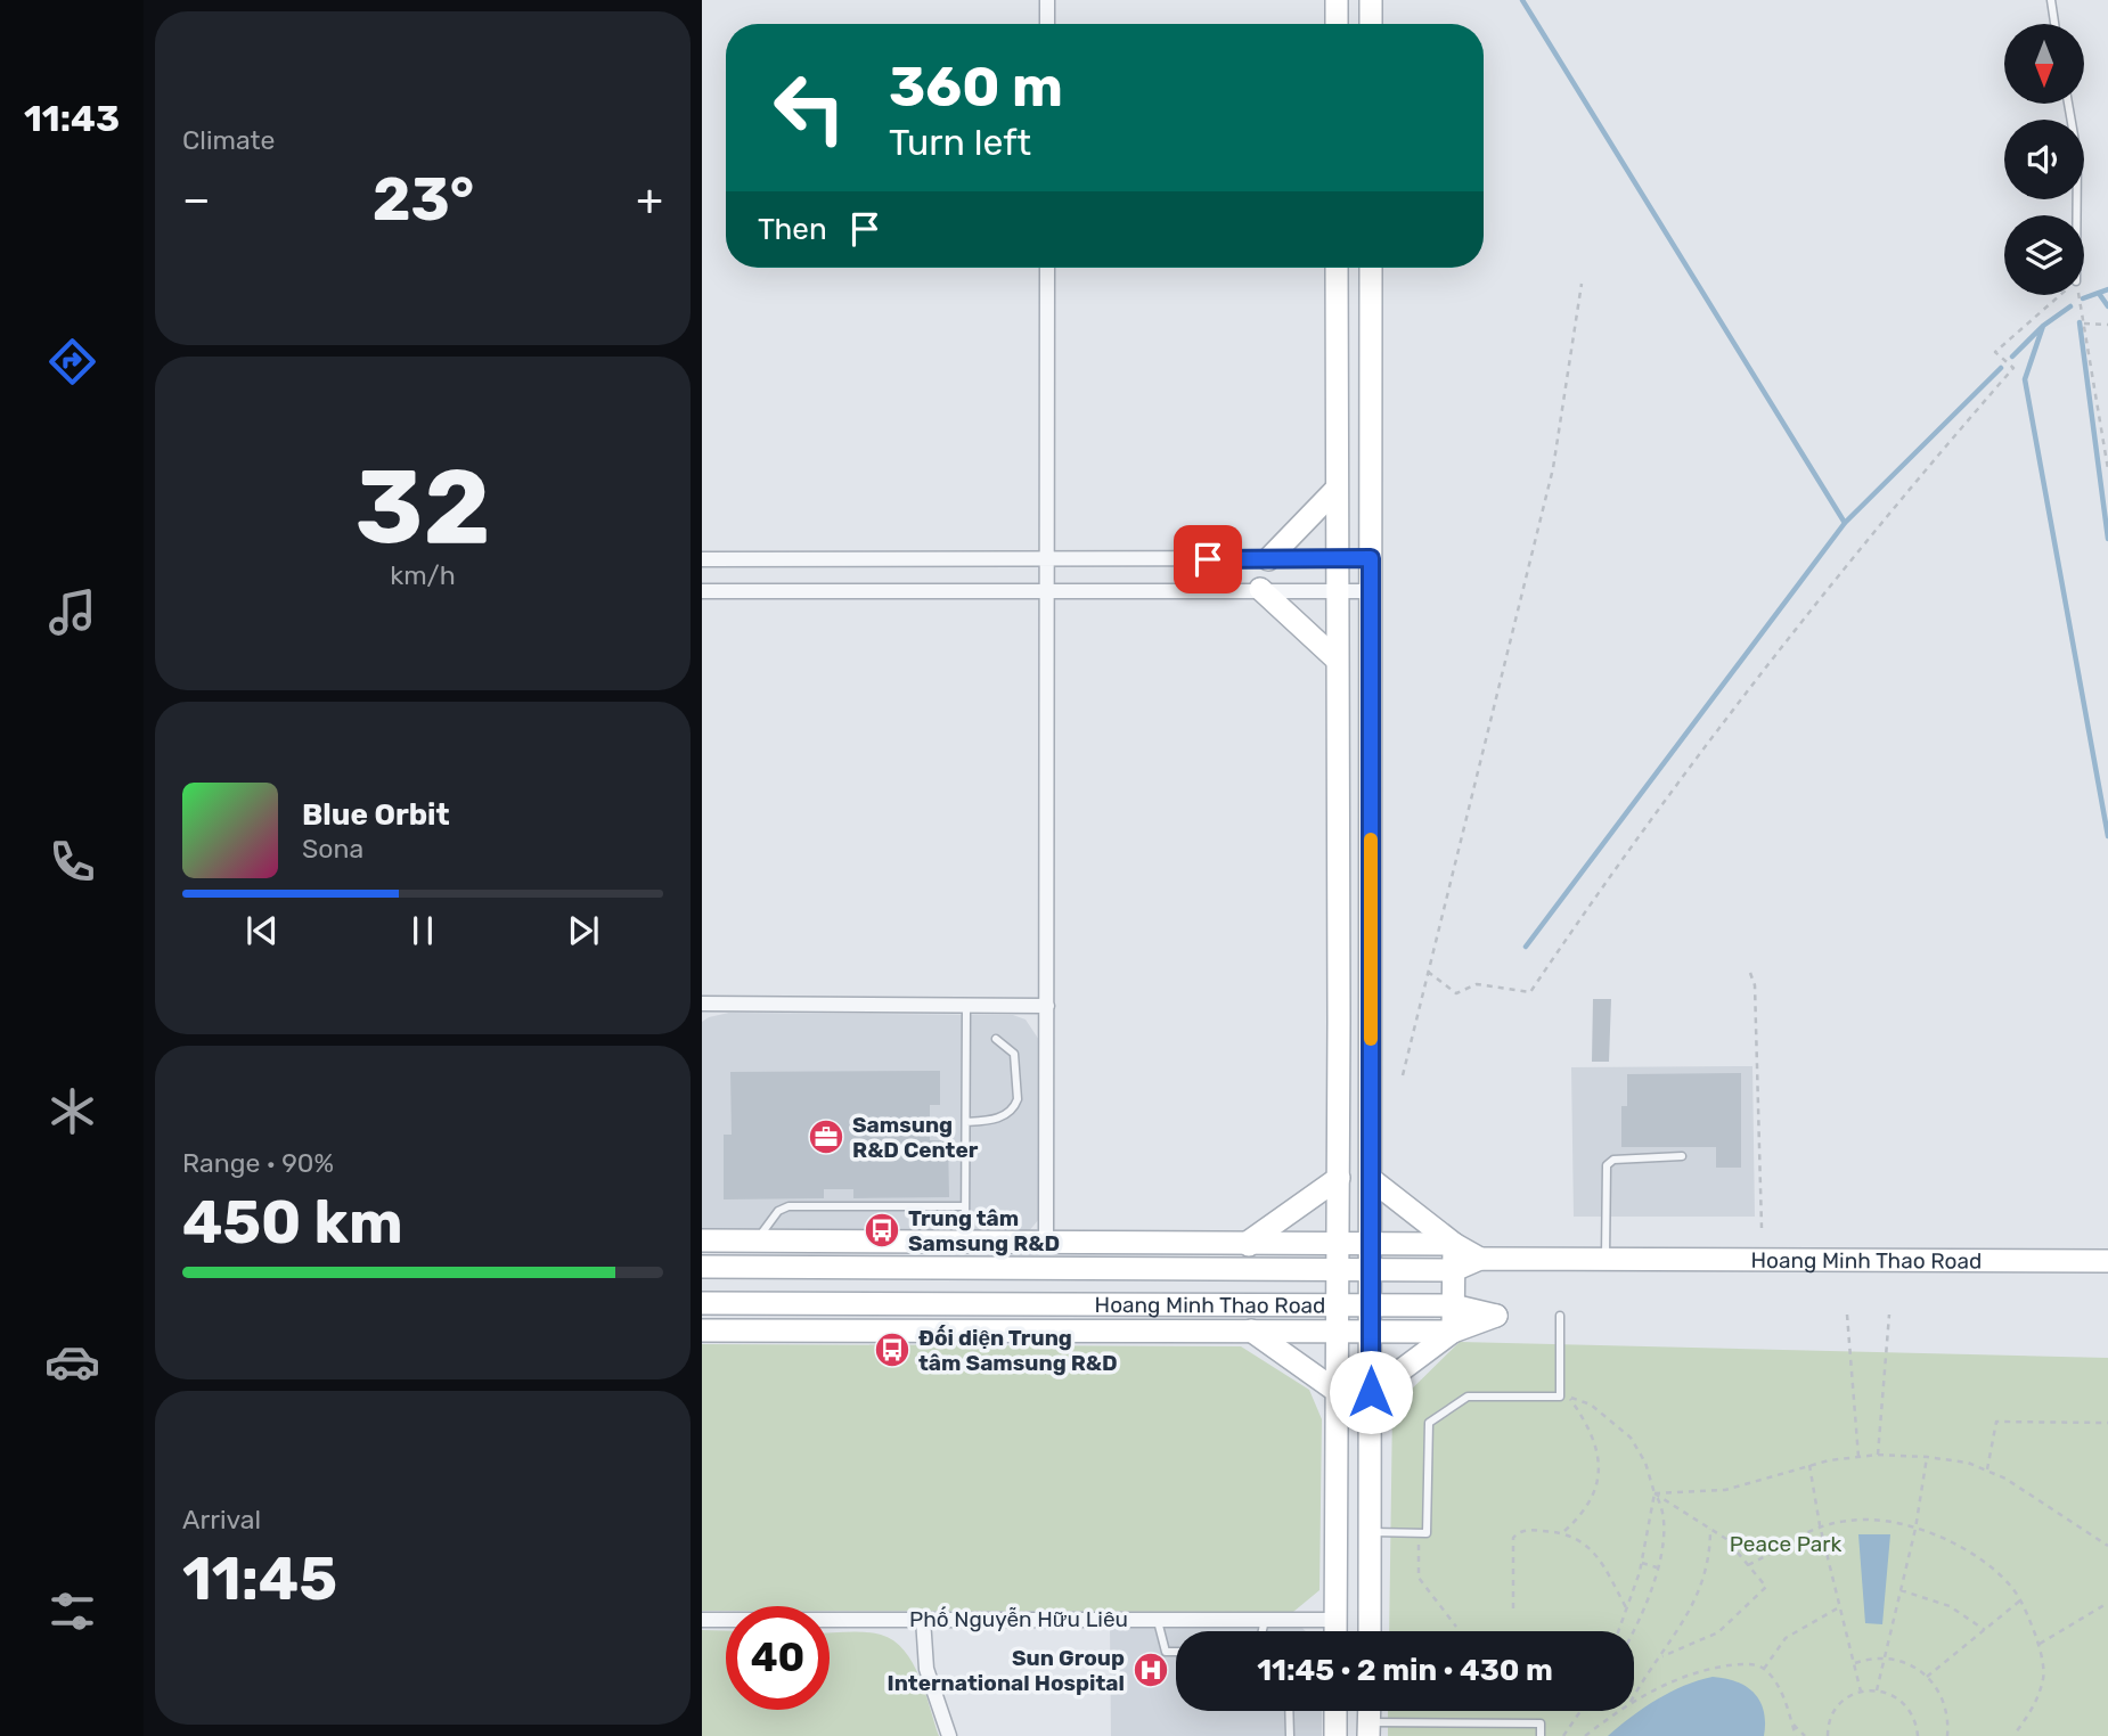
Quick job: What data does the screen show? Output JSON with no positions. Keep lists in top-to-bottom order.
{
  "streets": {
    "main road": ["Hoang Minh Thao Road"],
    "street": ["Phố Nguyễn Hữu Liêu"]
  },
  "parks": ["Peace Park"],
  "places": {
    "office": ["Samsung R&D Center"],
    "bus stop": ["Trung tâm Samsung R&D", "Đối diện Trung tâm Samsung R&D"],
    "hospital": ["Sun Group International Hospital"]
  },
  "north": "bottom",
  "page": {
    "tabs": "11:43",
    "tile": [
      "Climate",
      ["32", "km/h"],
      ["Range · 90%", "450 km"],
      ["Arrival", "11:45"]
    ],
    "turn": ["360 m", "Turn left"],
    "heat": ["−", "23°", "+"],
    "then": "Then",
    "song": ["Blue Orbit", "Sona"],
    "limit": "40",
    "trip": "11:45 · 2 min · 430 m"
  }
}
